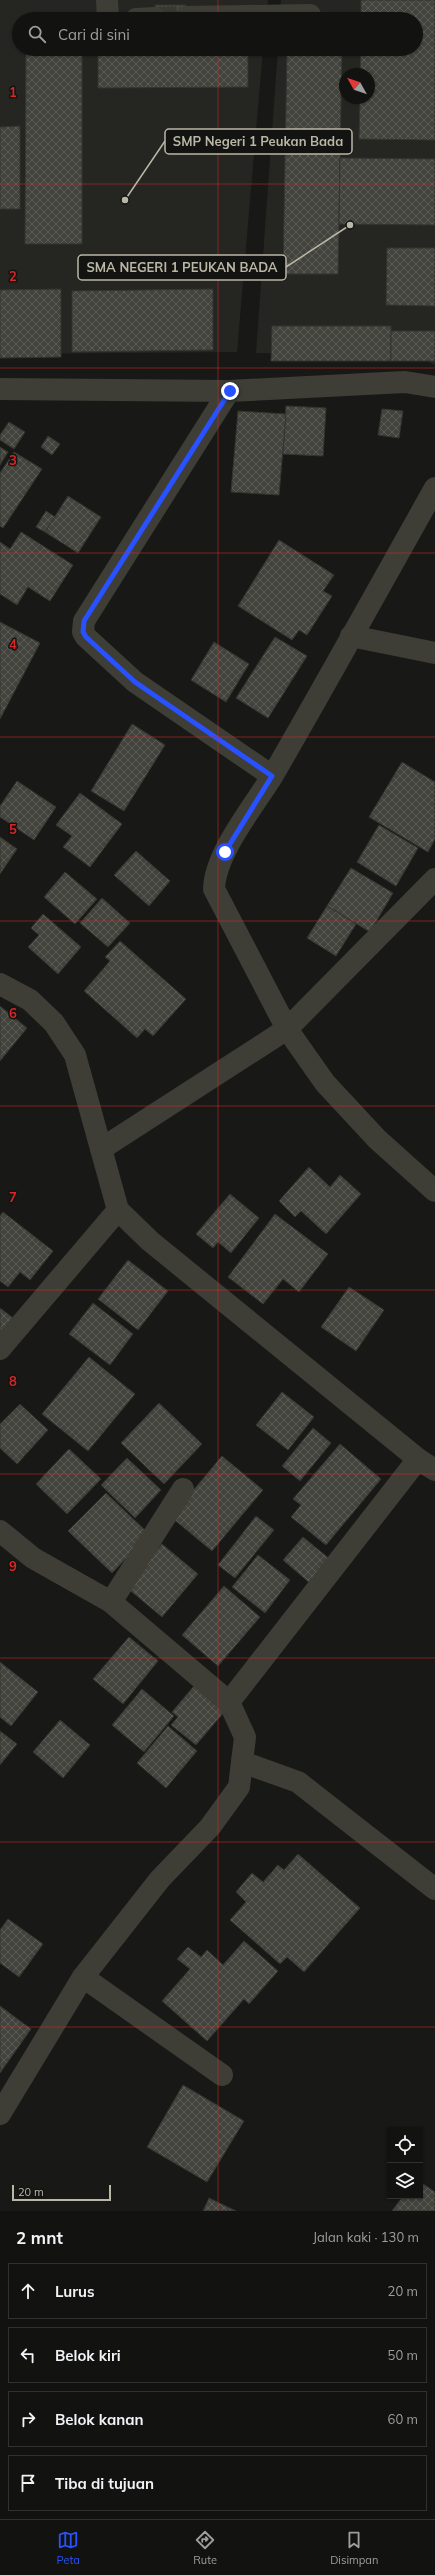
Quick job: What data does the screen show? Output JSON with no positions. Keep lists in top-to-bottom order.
{
  "places": ["SMP Negeri 1 Peukan Bada", "SMA NEGERI 1 PEUKAN BADA"],
  "scale_bar": "20 m",
  "north": "top left",
  "page": {
    "search": "Cari di sini",
    "scale": "20 m",
    "heading": ["2 mnt", "Jalan kaki · 130 m"],
    "list": [
      ["Lurus", "20 m"],
      ["Belok kiri", "50 m"],
      ["Belok kanan", "60 m"],
      "Tiba di tujuan"
    ],
    "nav": ["Peta", "Rute", "Disimpan"]
  },
  "grid": {
    "rows": [
      "1",
      "2",
      "3",
      "4",
      "5",
      "6",
      "7",
      "8",
      "9"
    ]
  }
}
